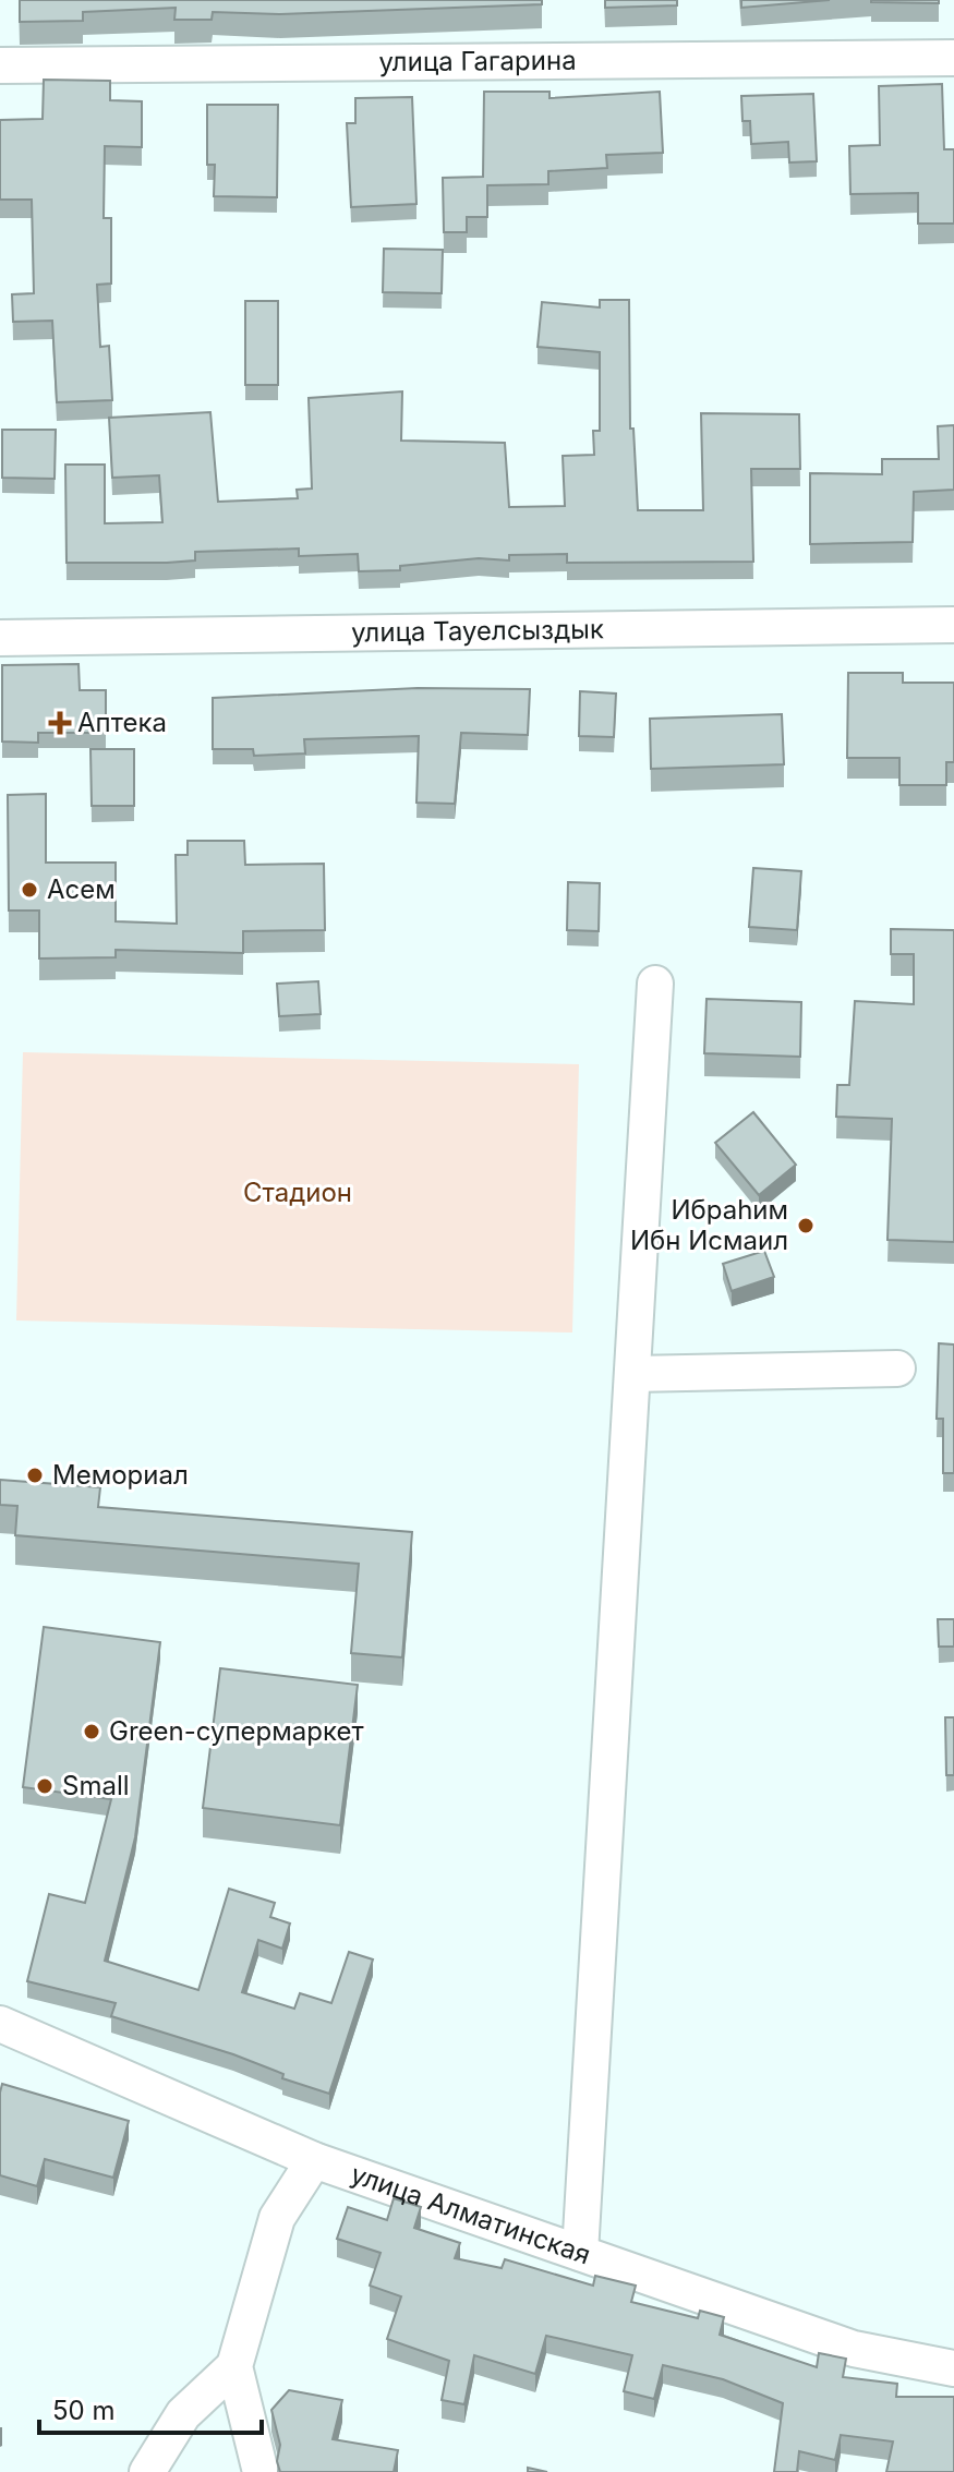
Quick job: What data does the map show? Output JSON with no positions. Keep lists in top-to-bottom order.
{
  "streets": {
    "street": ["улица Гагарина", "улица Тауелсыздык", "улица Алматинская"]
  },
  "parks": ["Стадион"],
  "places": {
    "health": ["Аптека"],
    "other": [
      "Асем",
      "Ибраһим Ибн Исмаил",
      "Мемориал",
      "Green-супермаркет",
      "Small"
    ]
  },
  "scale_bar": "50 m"
}
